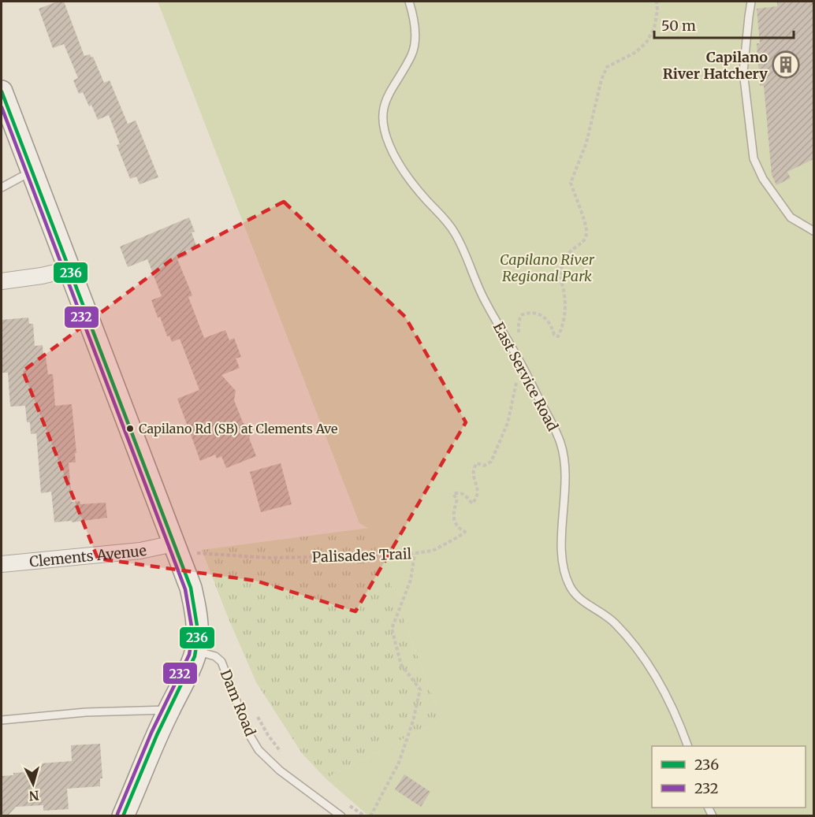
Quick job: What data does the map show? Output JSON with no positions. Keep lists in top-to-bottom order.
{
  "streets": {
    "street": ["Clements Avenue"],
    "lane": ["East Service Road", "Dam Road"],
    "path": ["Palisades Trail"]
  },
  "crossings": [
    ["East Service Road", "Palisades Trail"]
  ],
  "parks": ["Capilano River Regional Park"],
  "places": {
    "building": ["Capilano River Hatchery"],
    "other": ["Capilano Rd (SB) at Clements Ave"]
  },
  "lines": ["transit line 236", "transit line 232"],
  "legend": ["236", "232"],
  "scale_bar": "50 m",
  "north": "bottom"
}
